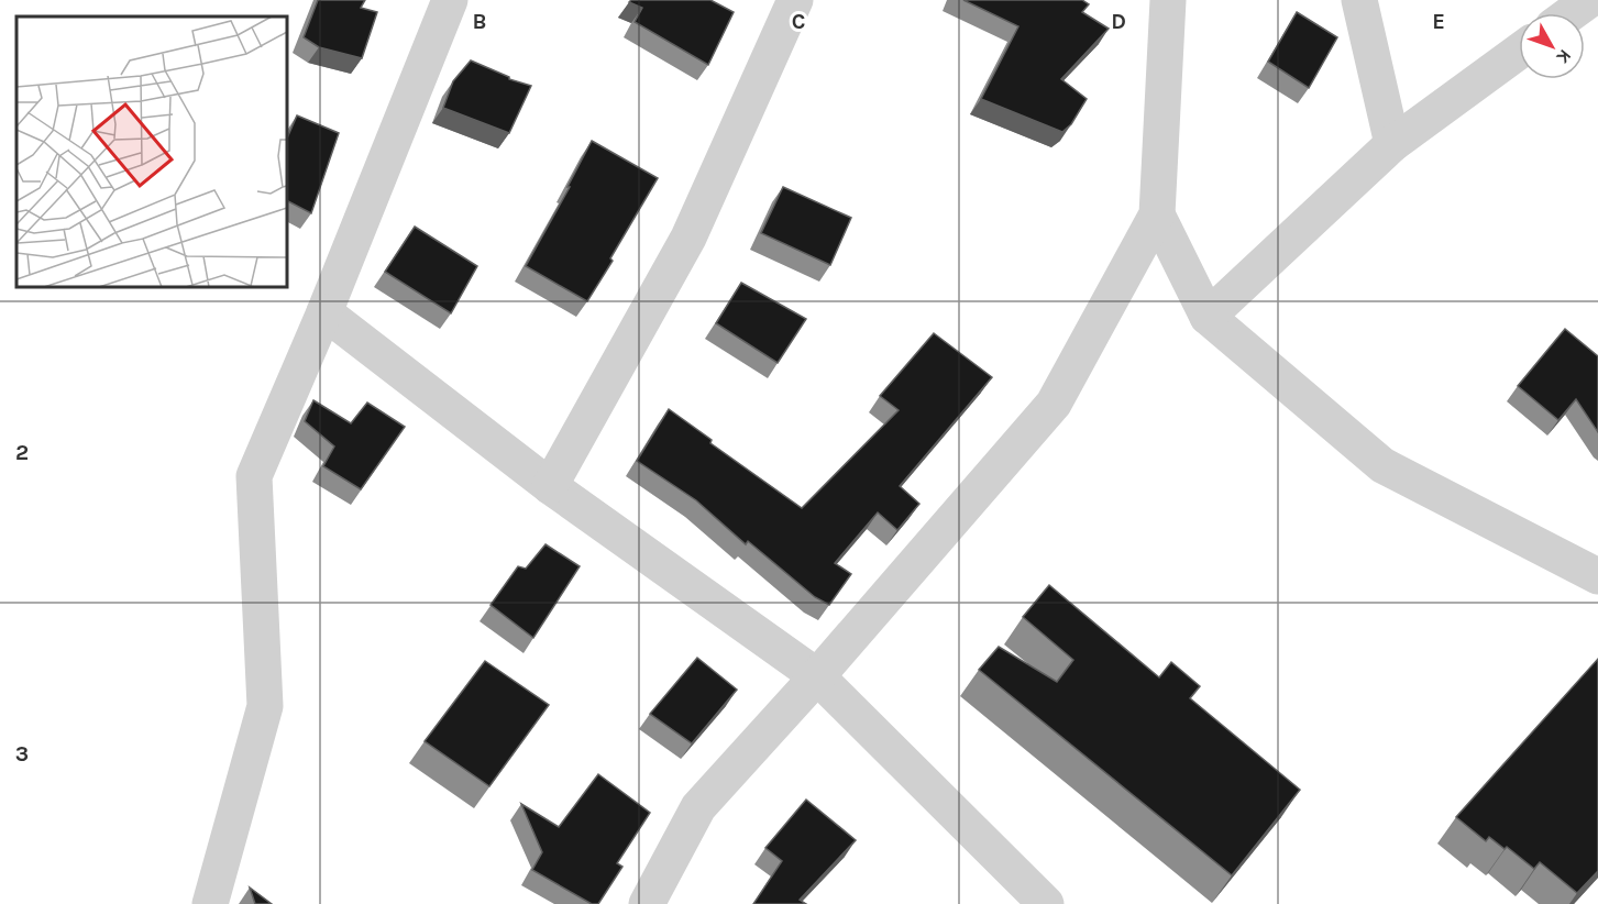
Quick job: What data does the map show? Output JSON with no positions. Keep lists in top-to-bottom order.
{
  "north": "bottom right",
  "grid": {
    "columns": [
      "B",
      "C",
      "D",
      "E"
    ],
    "rows": ["2", "3"]
  }
}
